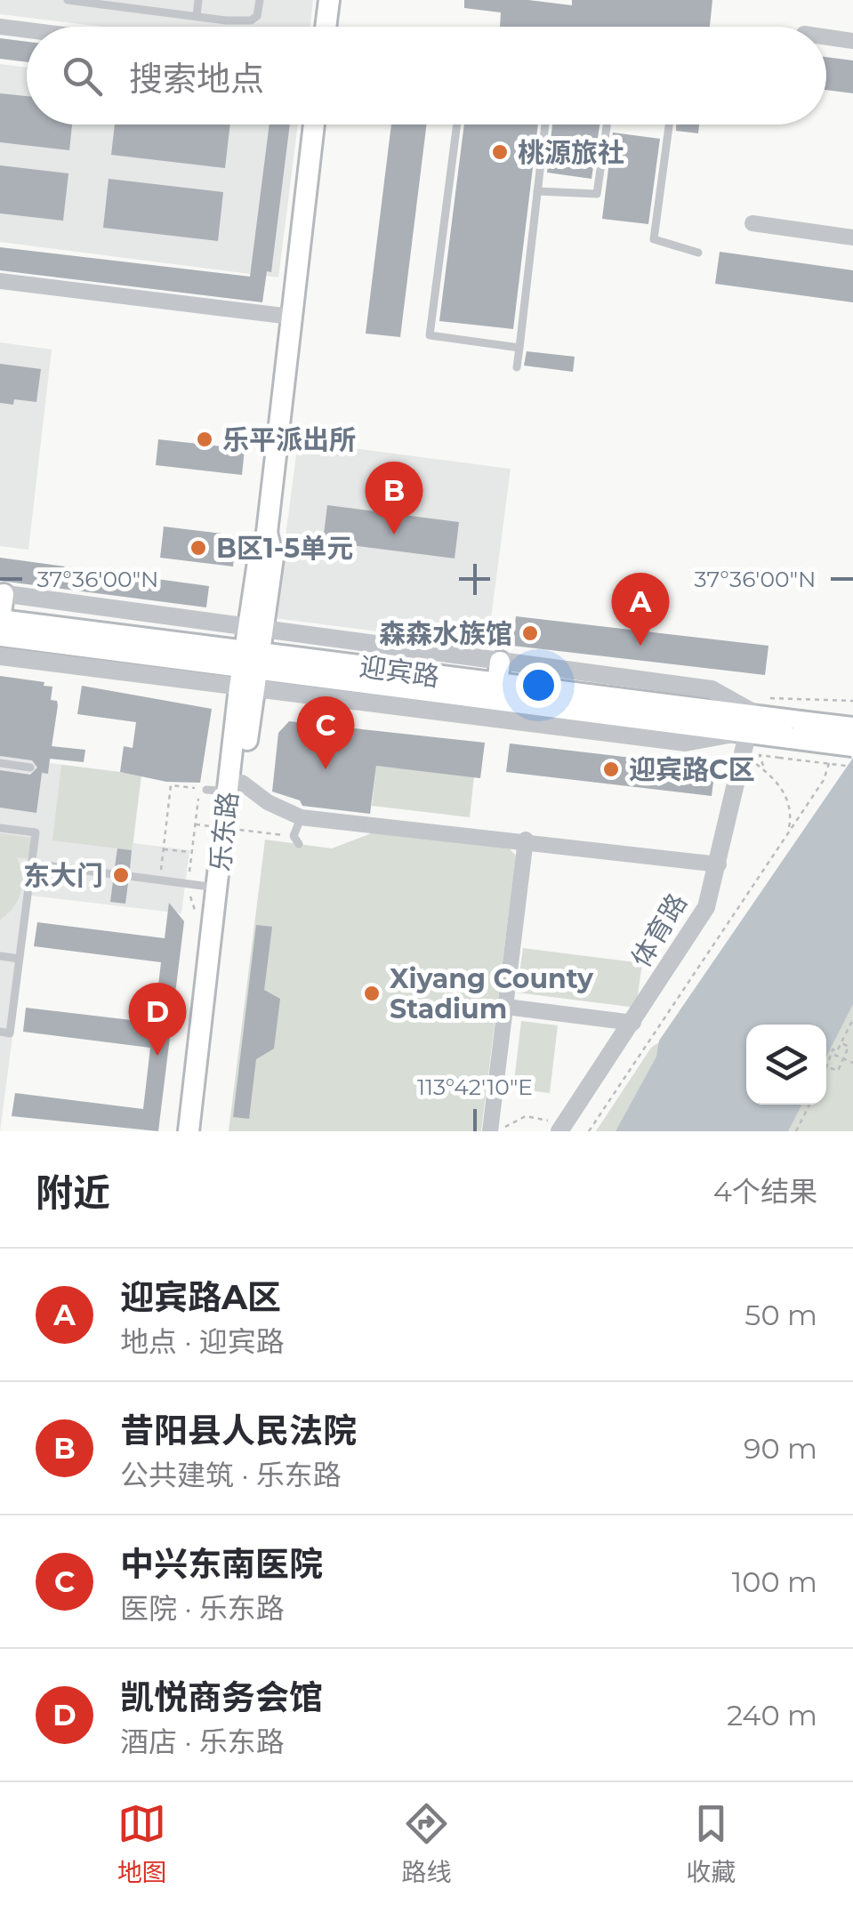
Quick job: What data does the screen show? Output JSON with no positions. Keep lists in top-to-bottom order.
{
  "streets": {
    "main road": ["迎宾路", "乐东路"],
    "street": ["体育路"]
  },
  "crossings": [
    ["迎宾路", "乐东路"],
    ["迎宾路", "体育路"]
  ],
  "places": [
    "桃源旅社",
    "乐平派出所",
    "B区1-5单元",
    "森森水族馆",
    "迎宾路C区",
    "东大门",
    "Xiyang County Stadium"
  ],
  "page": {
    "search": "搜索地点",
    "pins": [
      "B",
      "A",
      "C",
      "D"
    ],
    "heading": ["附近", "4个结果"],
    "list": [
      {
        "mark": "A",
        "name": "迎宾路A区",
        "note": "地点 · 迎宾路",
        "value": "50 m"
      },
      {
        "mark": "B",
        "name": "昔阳县人民法院",
        "note": "公共建筑 · 乐东路",
        "value": "90 m"
      },
      {
        "mark": "C",
        "name": "中兴东南医院",
        "note": "医院 · 乐东路",
        "value": "100 m"
      },
      {
        "mark": "D",
        "name": "凯悦商务会馆",
        "note": "酒店 · 乐东路",
        "value": "240 m"
      }
    ],
    "nav": ["地图", "路线", "收藏"]
  },
  "coordinates": ["37°36'00\"N", "113°42'10\"E"]
}
